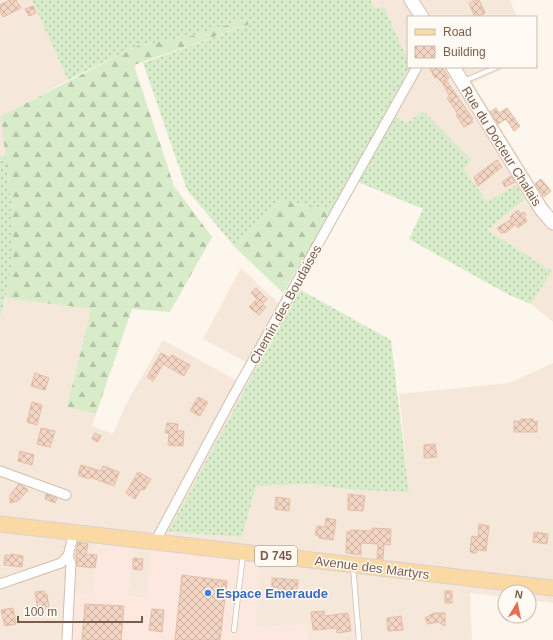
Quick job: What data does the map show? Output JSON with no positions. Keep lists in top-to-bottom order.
{
  "streets": {
    "main road": ["Rue du Docteur Chalais", "D 745", "Avenue des Martyrs"],
    "street": ["Chemin des Boudaises"]
  },
  "crossings": [
    ["Chemin des Boudaises", "Avenue des Martyrs"]
  ],
  "places": ["Espace Emeraude"],
  "legend": ["Road", "Building"],
  "scale_bar": "100 m",
  "north": "top"
}
